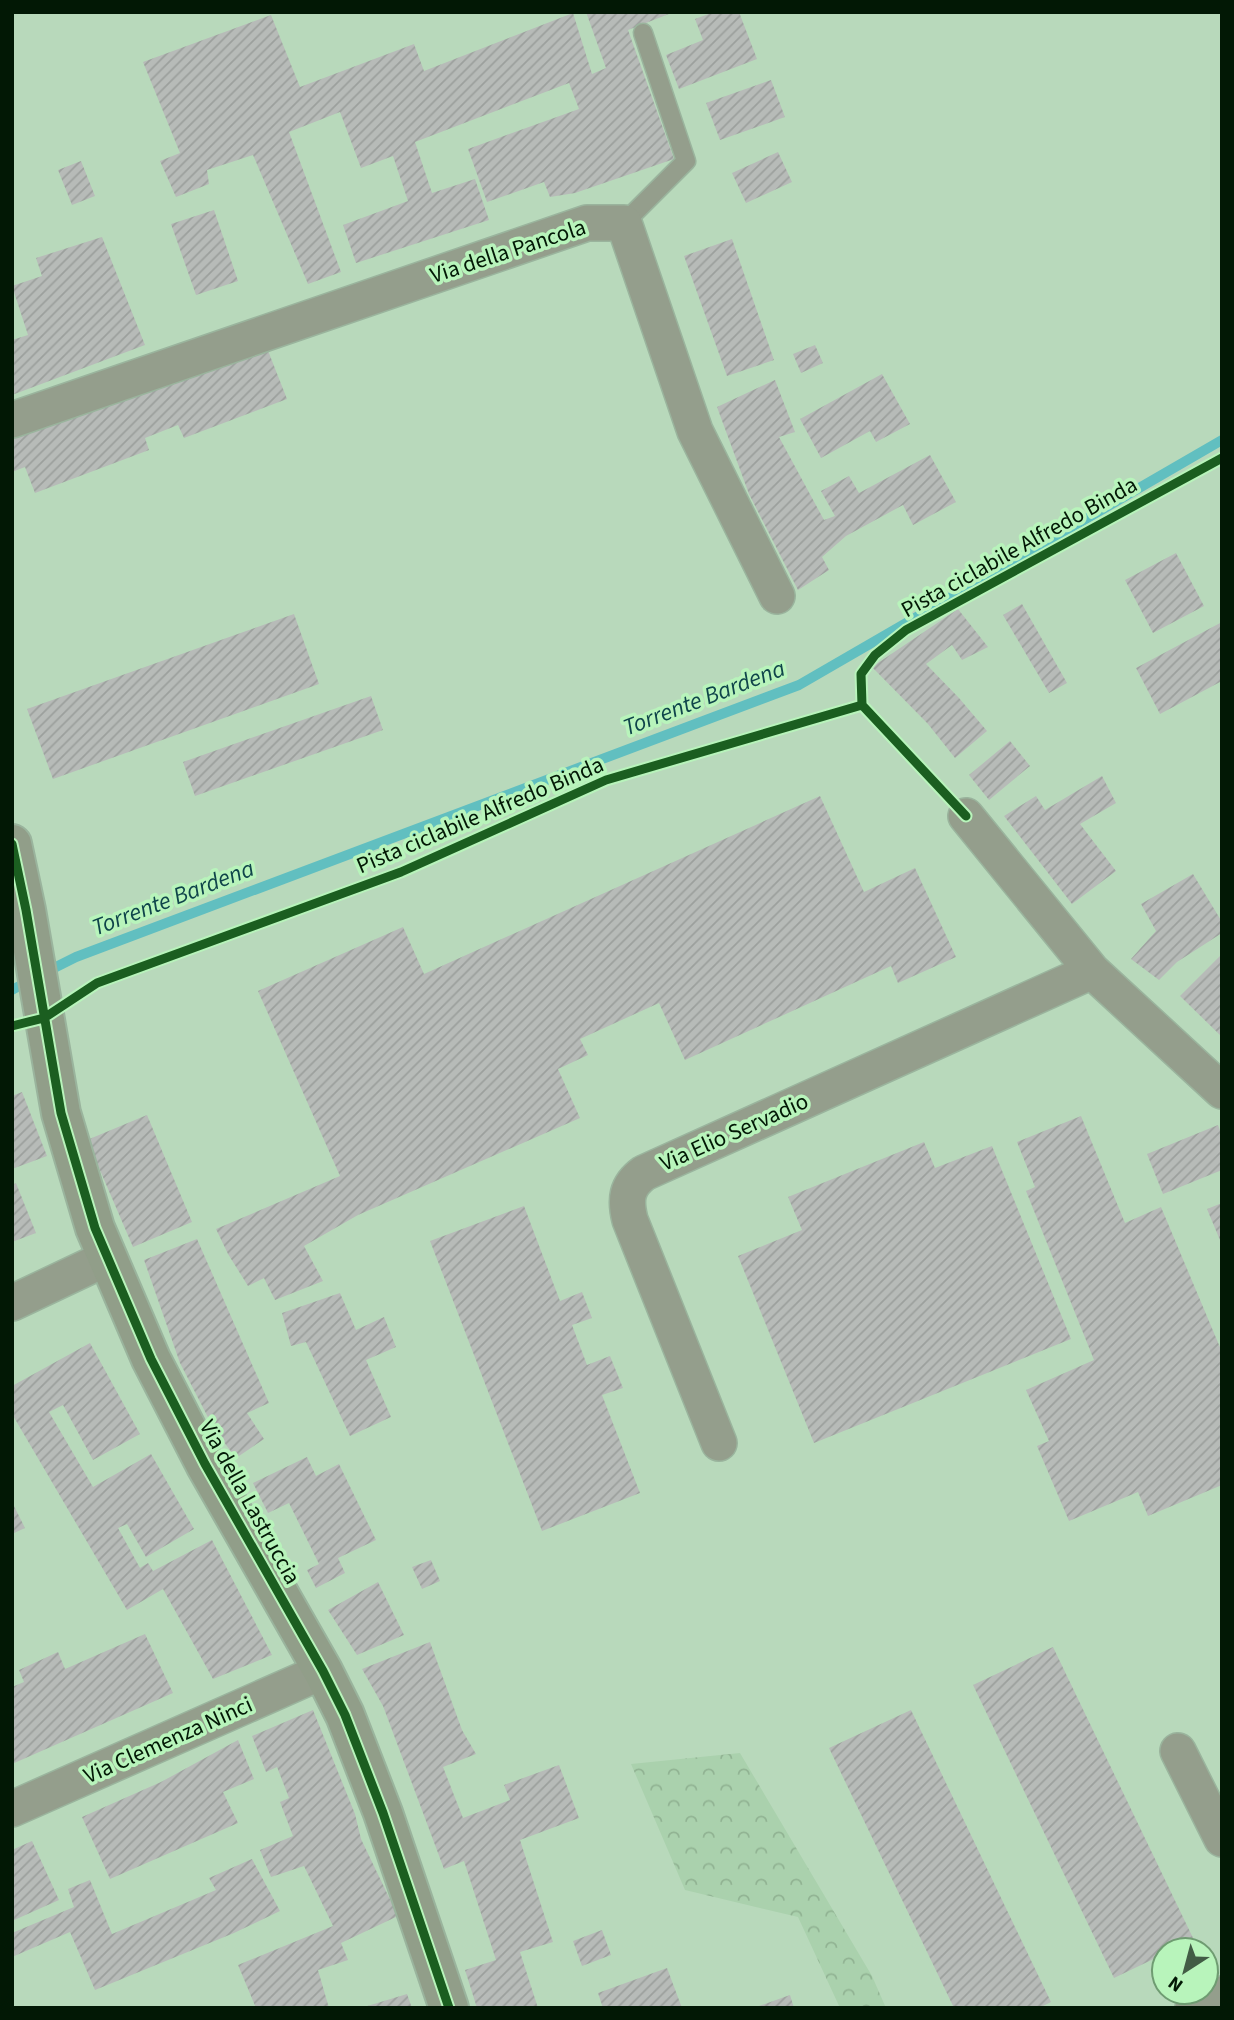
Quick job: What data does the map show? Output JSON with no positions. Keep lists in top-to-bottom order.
{
  "streets": {
    "street": [
      "Via della Pancola",
      "Via Elio Servadio",
      "Via della Lastruccia",
      "Via Clemenza Ninci"
    ],
    "cycle path": ["Pista ciclabile Alfredo Binda"]
  },
  "crossings": [
    ["Via della Lastruccia", "Via Clemenza Ninci"]
  ],
  "water": ["Torrente Bardena"],
  "north": "bottom left"
}
